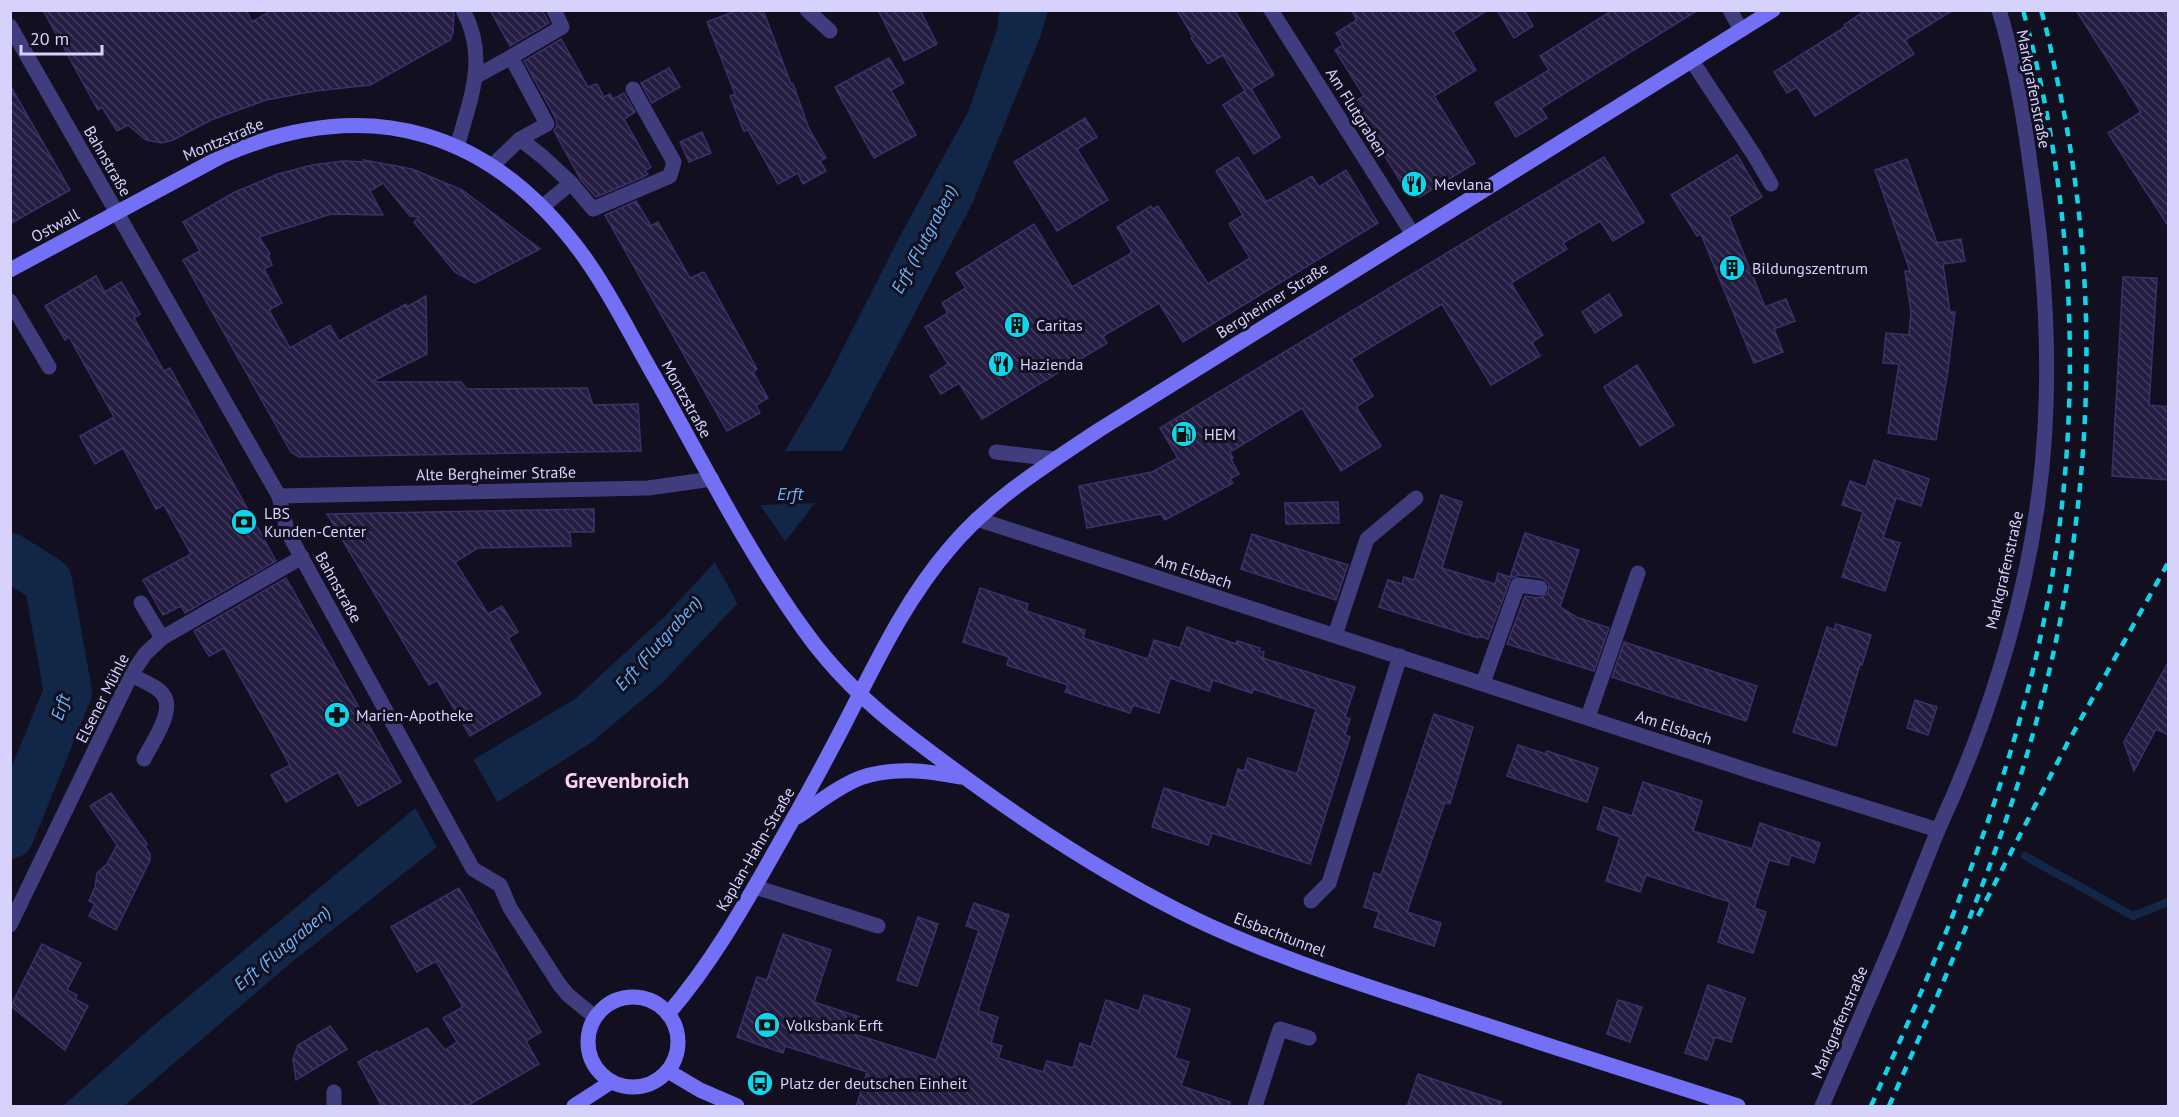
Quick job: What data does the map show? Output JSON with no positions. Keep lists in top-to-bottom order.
{
  "streets": {
    "main road": [
      "Montzstraße",
      "Ostwall",
      "Bergheimer Straße",
      "Kaplan-Hahn-Straße",
      "Elsbachtunnel"
    ],
    "street": [
      "Markgrafenstraße",
      "Am Flutgraben",
      "Bahnstraße",
      "Alte Bergheimer Straße",
      "Am Elsbach",
      "Elsener Mühle"
    ]
  },
  "crossings": [
    ["Markgrafenstraße", "Am Elsbach"],
    ["Am Flutgraben", "Bergheimer Straße"],
    ["Montzstraße", "Bahnstraße"],
    ["Montzstraße", "Ostwall"],
    ["Montzstraße", "Bergheimer Straße"],
    ["Montzstraße", "Alte Bergheimer Straße"],
    ["Montzstraße", "Kaplan-Hahn-Straße"],
    ["Montzstraße", "Elsbachtunnel"],
    ["Bahnstraße", "Ostwall"],
    ["Bahnstraße", "Alte Bergheimer Straße"],
    ["Bahnstraße", "Elsener Mühle"],
    ["Bahnstraße", "Kaplan-Hahn-Straße"],
    ["Bergheimer Straße", "Am Elsbach"],
    ["Bergheimer Straße", "Kaplan-Hahn-Straße"],
    ["Bergheimer Straße", "Elsbachtunnel"],
    ["Kaplan-Hahn-Straße", "Elsbachtunnel"]
  ],
  "districts": ["Grevenbroich"],
  "water": ["Erft (Flutgraben)", "Erft"],
  "places": {
    "restaurant": ["Mevlana", "Hazienda"],
    "building": ["Bildungszentrum", "Caritas"],
    "fuel station": ["HEM"],
    "bank": ["LBS Kunden-Center", "Volksbank Erft"],
    "pharmacy": ["Marien-Apotheke"],
    "bus stop": ["Platz der deutschen Einheit"]
  },
  "scale_bar": "20 m"
}
